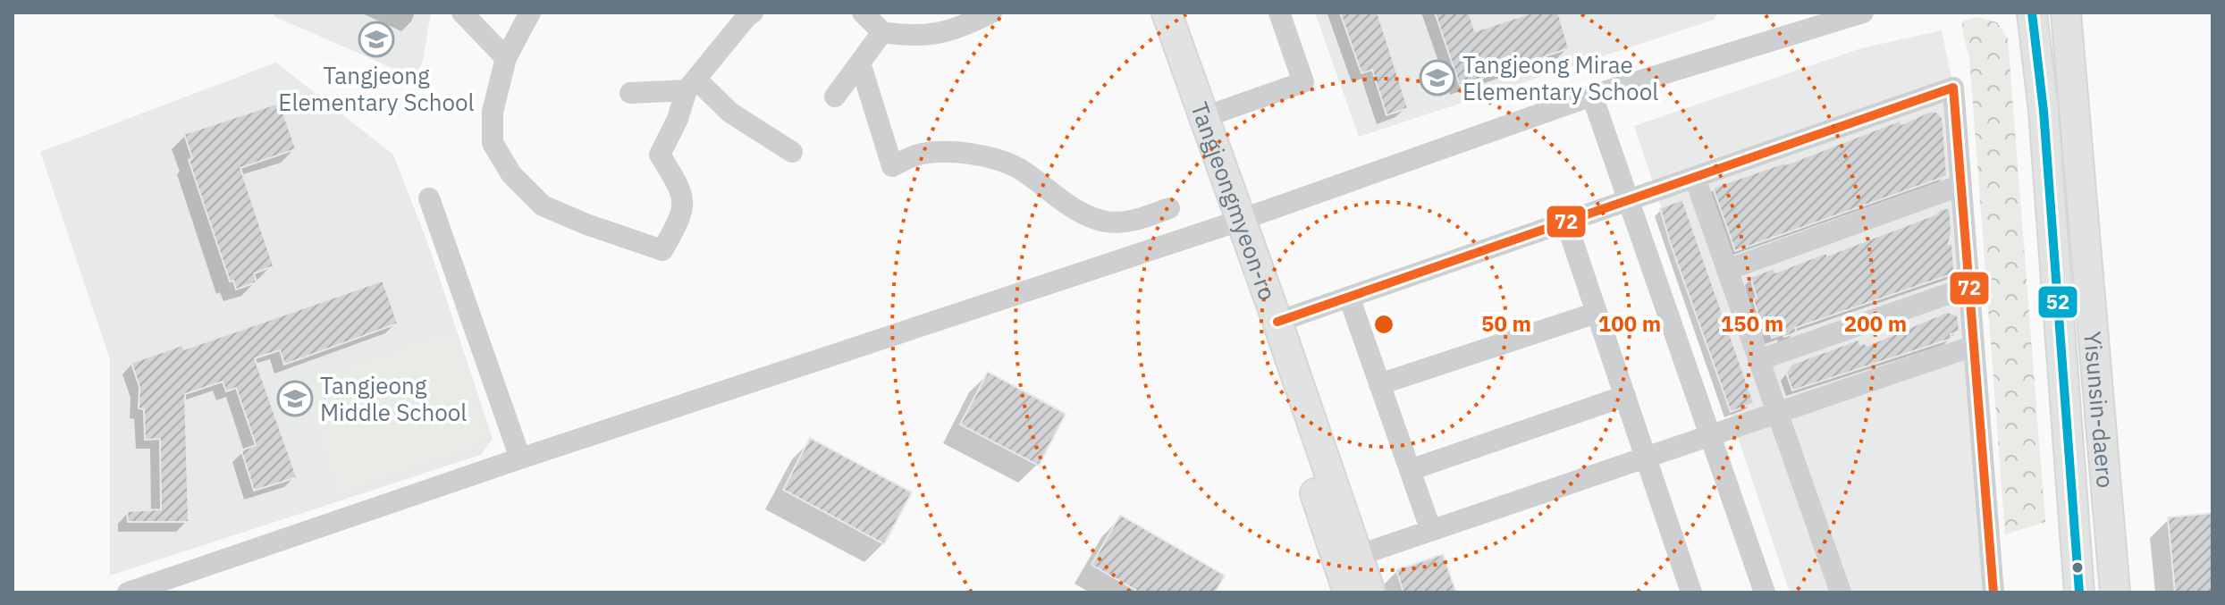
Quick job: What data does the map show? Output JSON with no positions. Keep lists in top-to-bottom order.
{
  "streets": {
    "main road": ["Tangjeongmyeon-ro", "Yisunsin-daero"]
  },
  "places": {
    "school or university": ["Tangjeong Elementary School", "Tangjeong Mirae Elementary School", "Tangjeong Middle School"]
  },
  "lines": ["transit line 52", "transit line 72"],
  "rings": [
    "50 m",
    "100 m",
    "150 m",
    "200 m"
  ]
}
